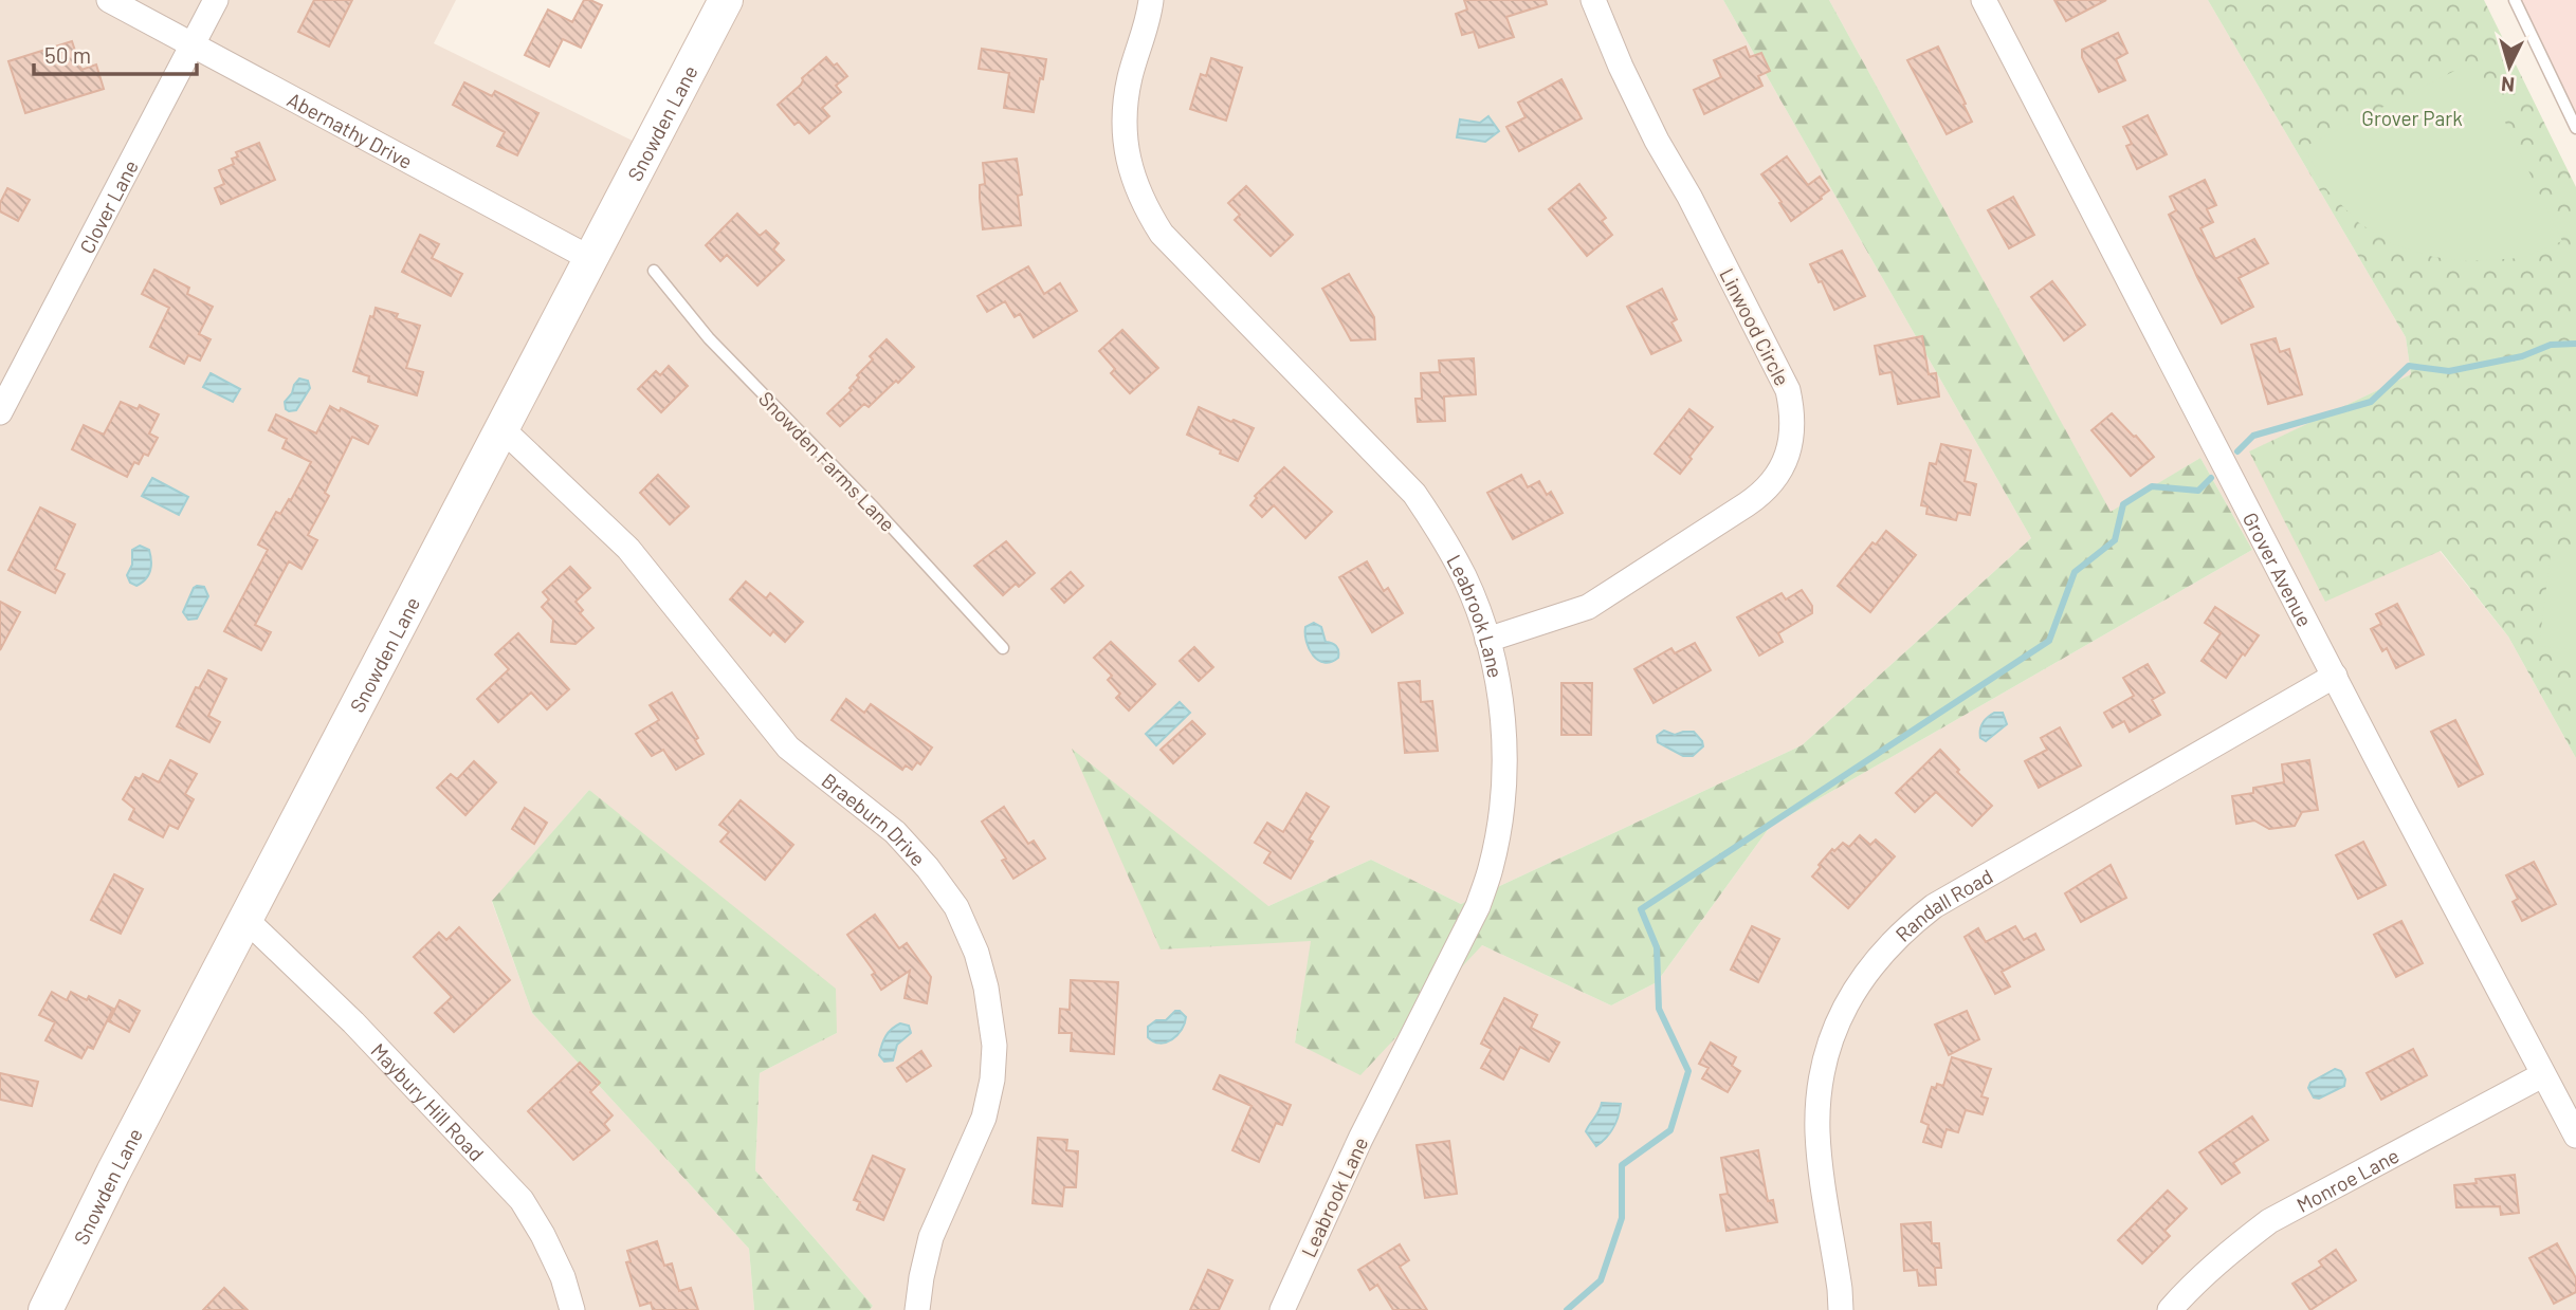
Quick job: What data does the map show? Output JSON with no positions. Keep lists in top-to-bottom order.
{
  "streets": {
    "street": [
      "Snowden Lane",
      "Abernathy Drive",
      "Clover Lane",
      "Linwood Circle",
      "Grover Avenue",
      "Leabrook Lane",
      "Braeburn Drive",
      "Randall Road",
      "Maybury Hill Road",
      "Monroe Lane"
    ],
    "lane": ["Snowden Farms Lane"]
  },
  "crossings": [
    ["Snowden Lane", "Abernathy Drive"],
    ["Snowden Lane", "Braeburn Drive"],
    ["Snowden Lane", "Maybury Hill Road"],
    ["Abernathy Drive", "Clover Lane"],
    ["Linwood Circle", "Leabrook Lane"],
    ["Grover Avenue", "Randall Road"],
    ["Grover Avenue", "Monroe Lane"]
  ],
  "parks": ["Grover Park"],
  "scale_bar": "50 m",
  "north": "bottom"
}
